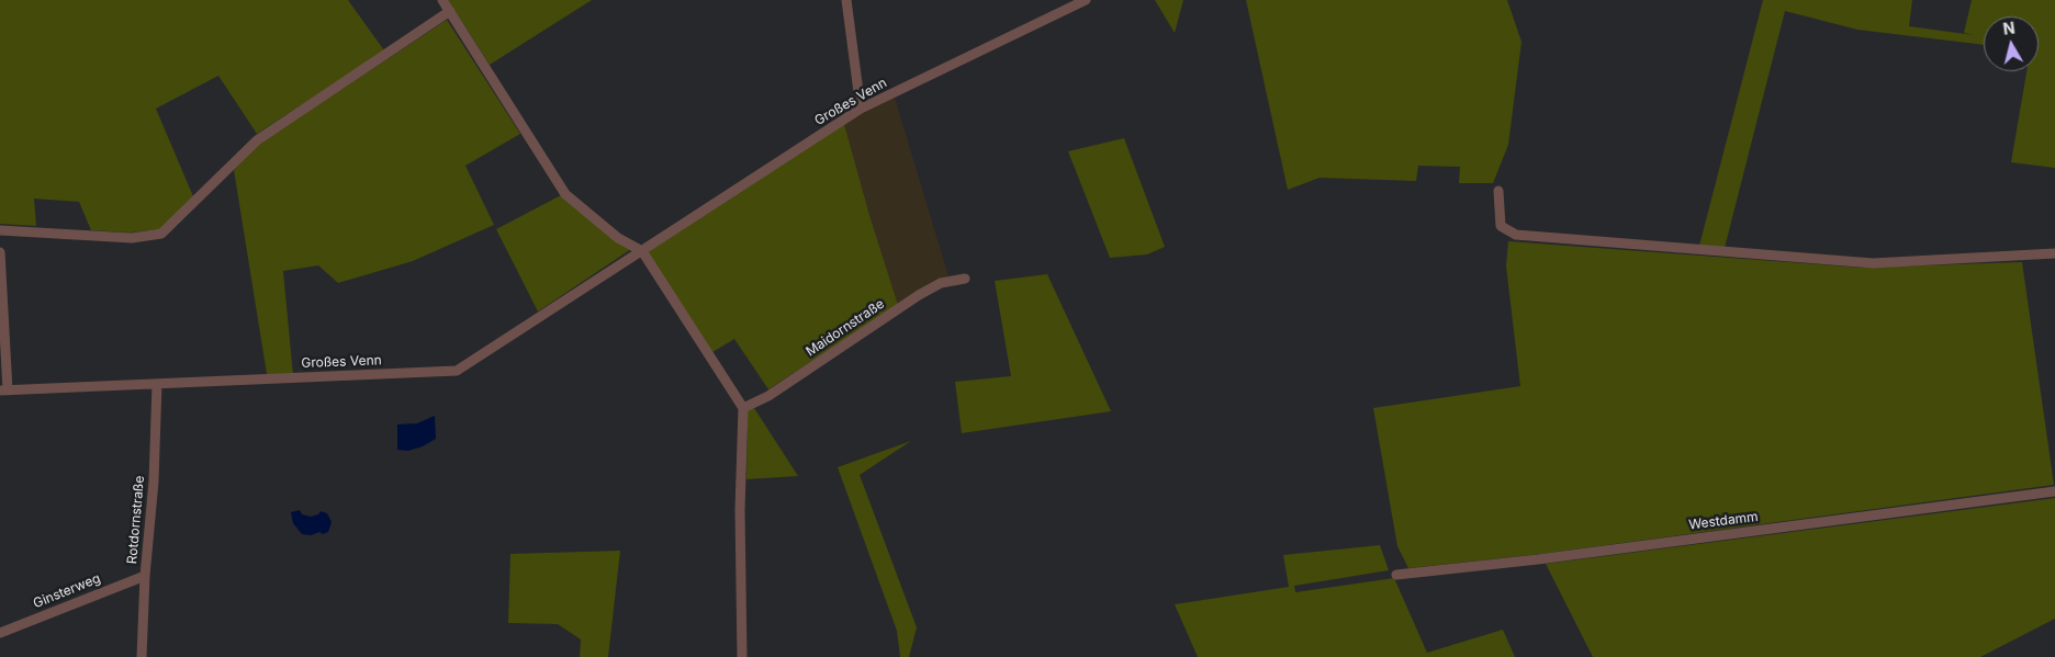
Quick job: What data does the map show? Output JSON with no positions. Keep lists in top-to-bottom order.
{
  "streets": {
    "street": [
      "Großes Venn",
      "Maidornstraße",
      "Rotdornstraße",
      "Westdamm",
      "Ginsterweg"
    ]
  },
  "crossings": [
    ["Großes Venn", "Rotdornstraße"],
    ["Rotdornstraße", "Ginsterweg"]
  ],
  "north": "top"
}
